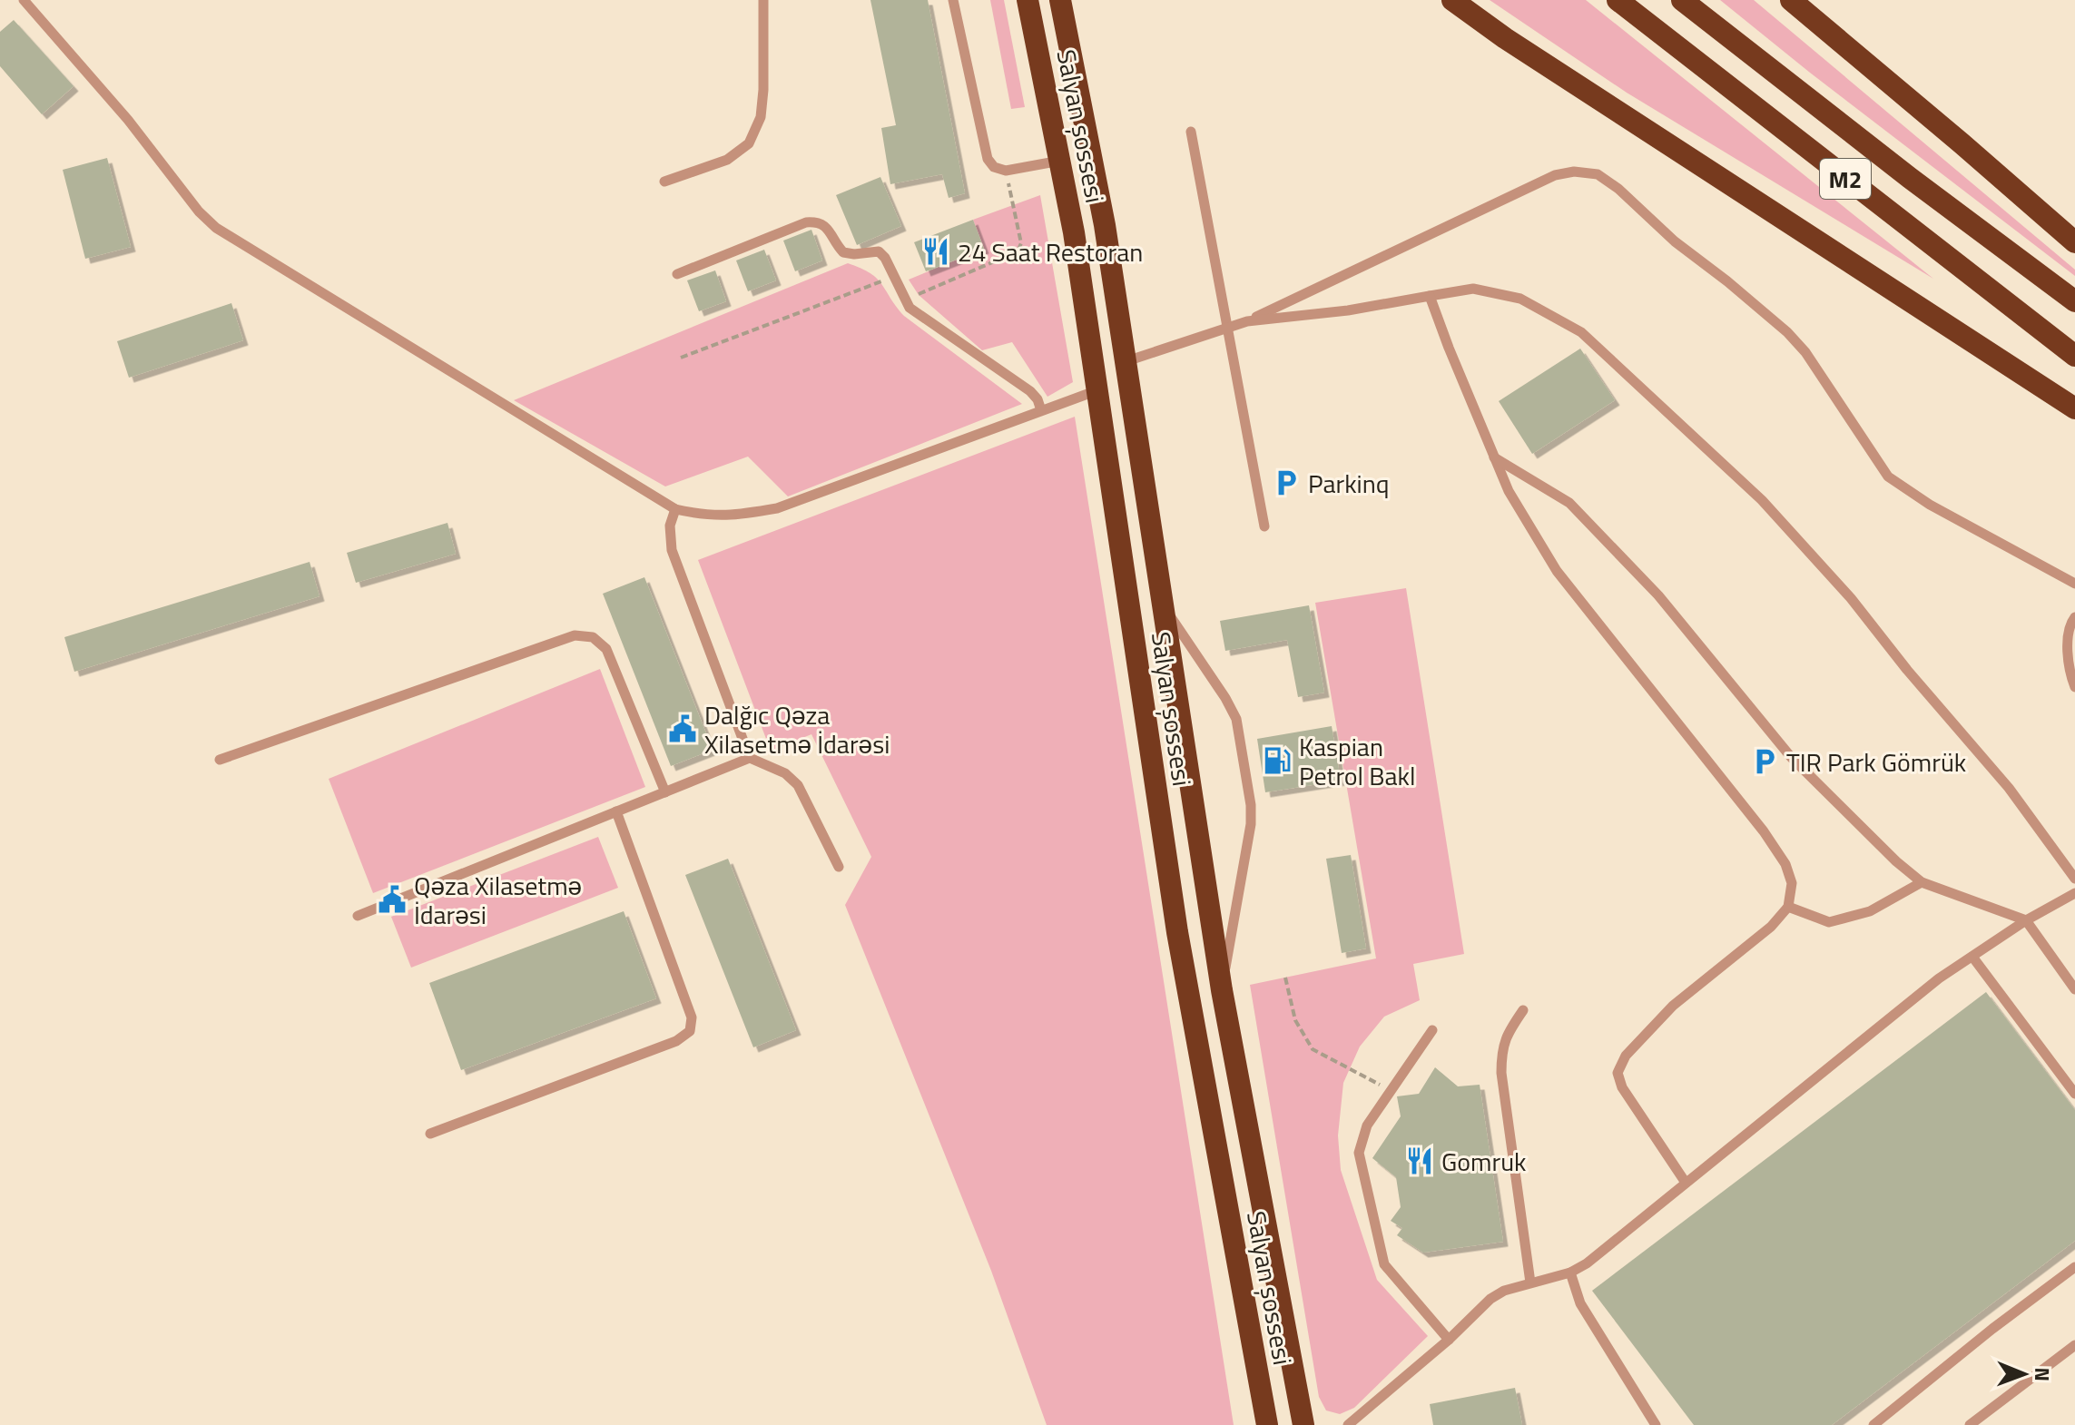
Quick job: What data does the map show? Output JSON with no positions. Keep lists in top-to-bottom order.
{
  "streets": {
    "highway": ["Salyan şossesi", "M2"]
  },
  "places": {
    "restaurant": ["24 Saat Restoran", "Gomruk"],
    "parking": ["Parkinq", "TIR Park Gömrük"],
    "public building": ["Dalğıc Qəza Xilasetmə İdarəsi", "Qəza Xilasetmə İdarəsi"],
    "fuel station": ["Kaspian Petrol Bakl"]
  },
  "north": "right"
}
